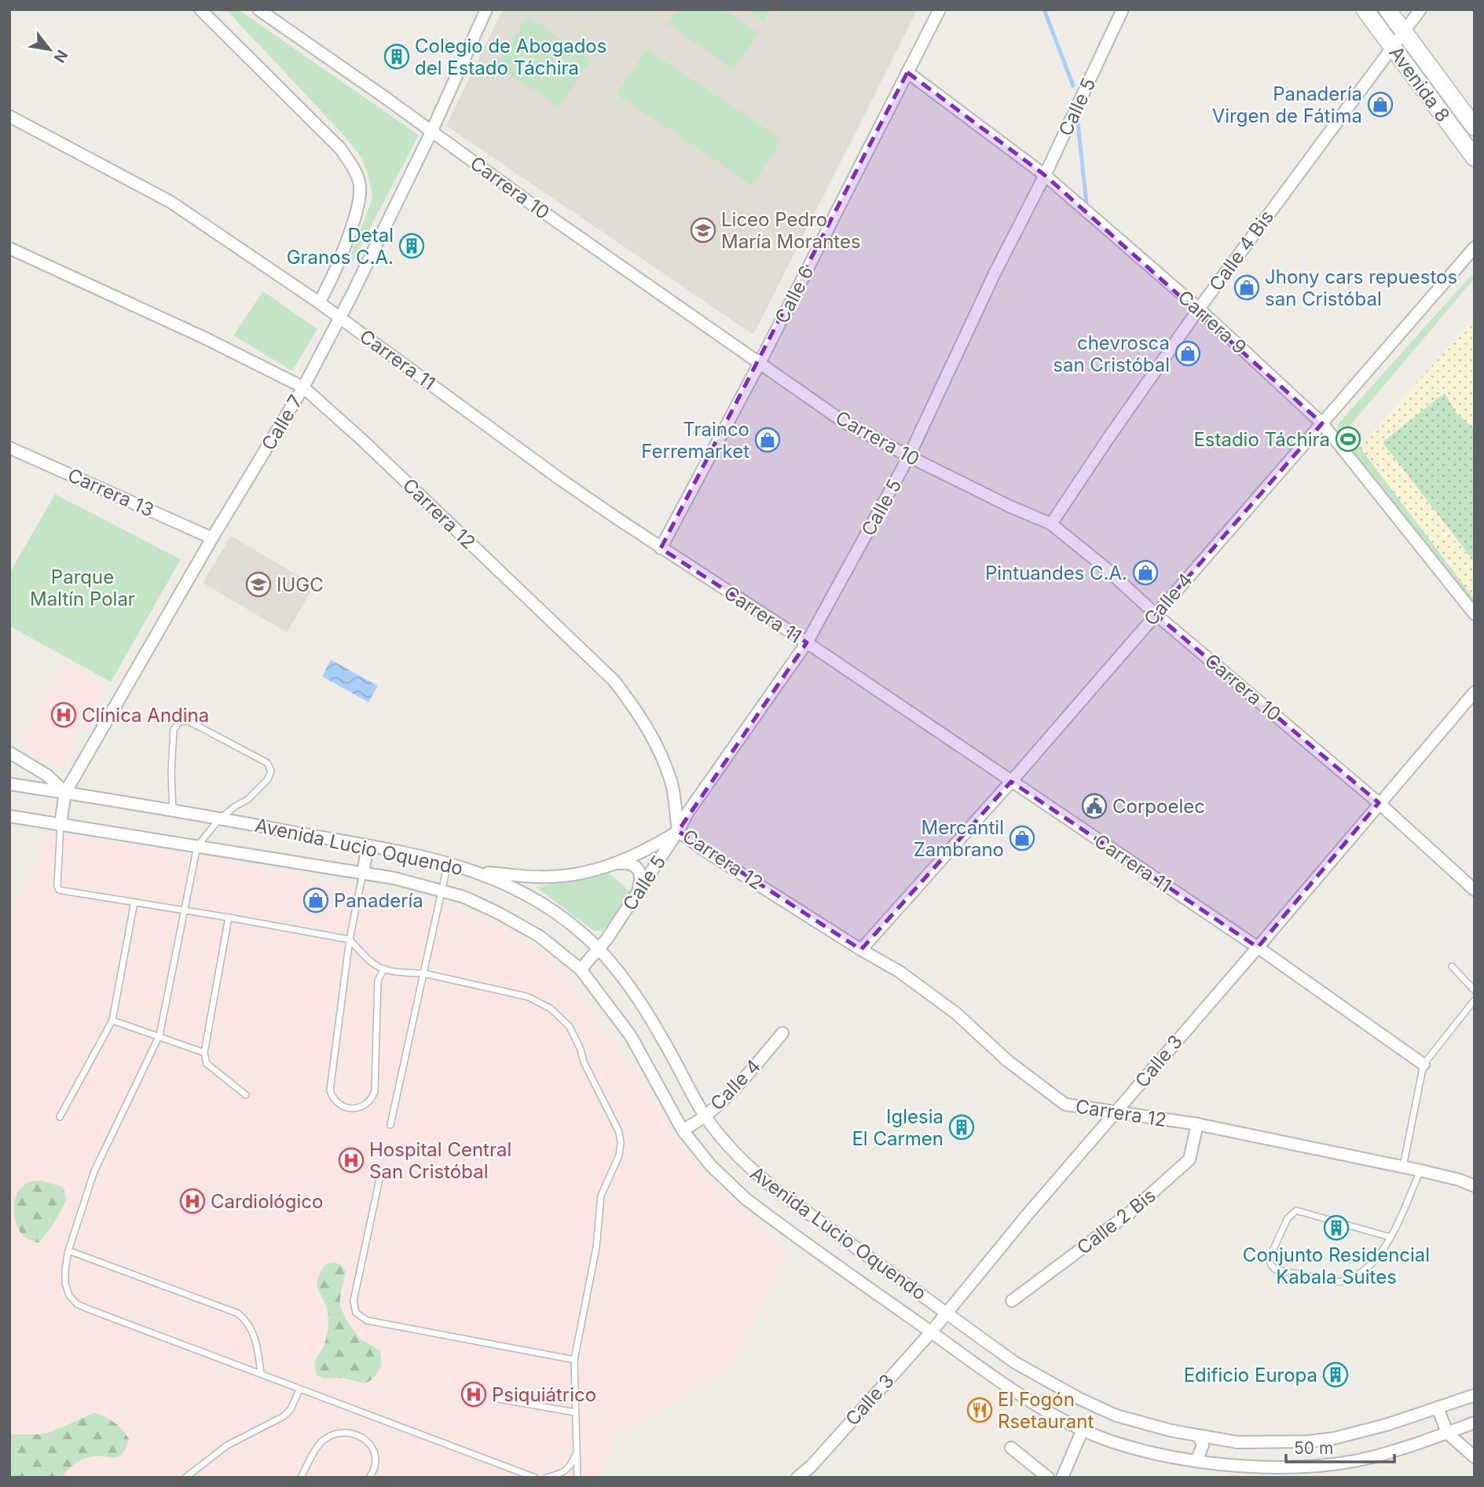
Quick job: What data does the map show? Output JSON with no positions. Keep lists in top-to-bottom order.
{
  "streets": {
    "street": [
      "Avenida 8",
      "Calle 5",
      "Carrera 10",
      "Calle 4 Bis",
      "Calle 6",
      "Carrera 9",
      "Carrera 11",
      "Calle 7",
      "Carrera 13",
      "Carrera 12",
      "Calle 4",
      "Avenida Lucio Oquendo",
      "Calle 3",
      "Calle 2 Bis"
    ]
  },
  "crossings": [
    ["Avenida 8", "Calle 4 Bis"],
    ["Calle 5", "Carrera 10"],
    ["Calle 5", "Carrera 9"],
    ["Calle 5", "Carrera 11"],
    ["Calle 5", "Carrera 12"],
    ["Calle 5", "Avenida Lucio Oquendo"],
    ["Carrera 10", "Calle 4 Bis"],
    ["Carrera 10", "Calle 6"],
    ["Carrera 10", "Calle 7"],
    ["Carrera 10", "Calle 4"],
    ["Carrera 10", "Calle 3"],
    ["Calle 4 Bis", "Carrera 9"],
    ["Calle 6", "Carrera 9"],
    ["Calle 6", "Carrera 11"],
    ["Carrera 9", "Calle 4"],
    ["Carrera 11", "Calle 7"],
    ["Carrera 11", "Calle 4"],
    ["Carrera 11", "Calle 3"],
    ["Calle 7", "Carrera 13"],
    ["Calle 7", "Carrera 12"],
    ["Calle 7", "Avenida Lucio Oquendo"],
    ["Carrera 12", "Calle 4"],
    ["Carrera 12", "Calle 3"],
    ["Carrera 12", "Calle 2 Bis"],
    ["Calle 4", "Avenida Lucio Oquendo"],
    ["Avenida Lucio Oquendo", "Calle 3"]
  ],
  "parks": ["Parque Maltín Polar"],
  "places": {
    "building": [
      "Colegio de Abogados del Estado Táchira",
      "Detal Granos C.A.",
      "Iglesia El Carmen",
      "Conjunto Residencial Kabala Suites",
      "Edificio Europa"
    ],
    "shop": [
      "Panadería Virgen de Fátima",
      "Jhony cars repuestos san Cristóbal",
      "chevrosca san Cristóbal",
      "Trainco Ferremarket",
      "Pintuandes C.A.",
      "Mercantil Zambrano",
      "Panadería"
    ],
    "school or university": ["Liceo Pedro María Morantes", "IUGC"],
    "sports": ["Estadio Táchira"],
    "hospital": [
      "Clínica Andina",
      "Hospital Central San Cristóbal",
      "Cardiológico",
      "Psiquiátrico"
    ],
    "public building": ["Corpoelec"],
    "restaurant": ["El Fogón Rsetaurant"]
  },
  "scale_bar": "50 m",
  "north": "bottom right"
}
